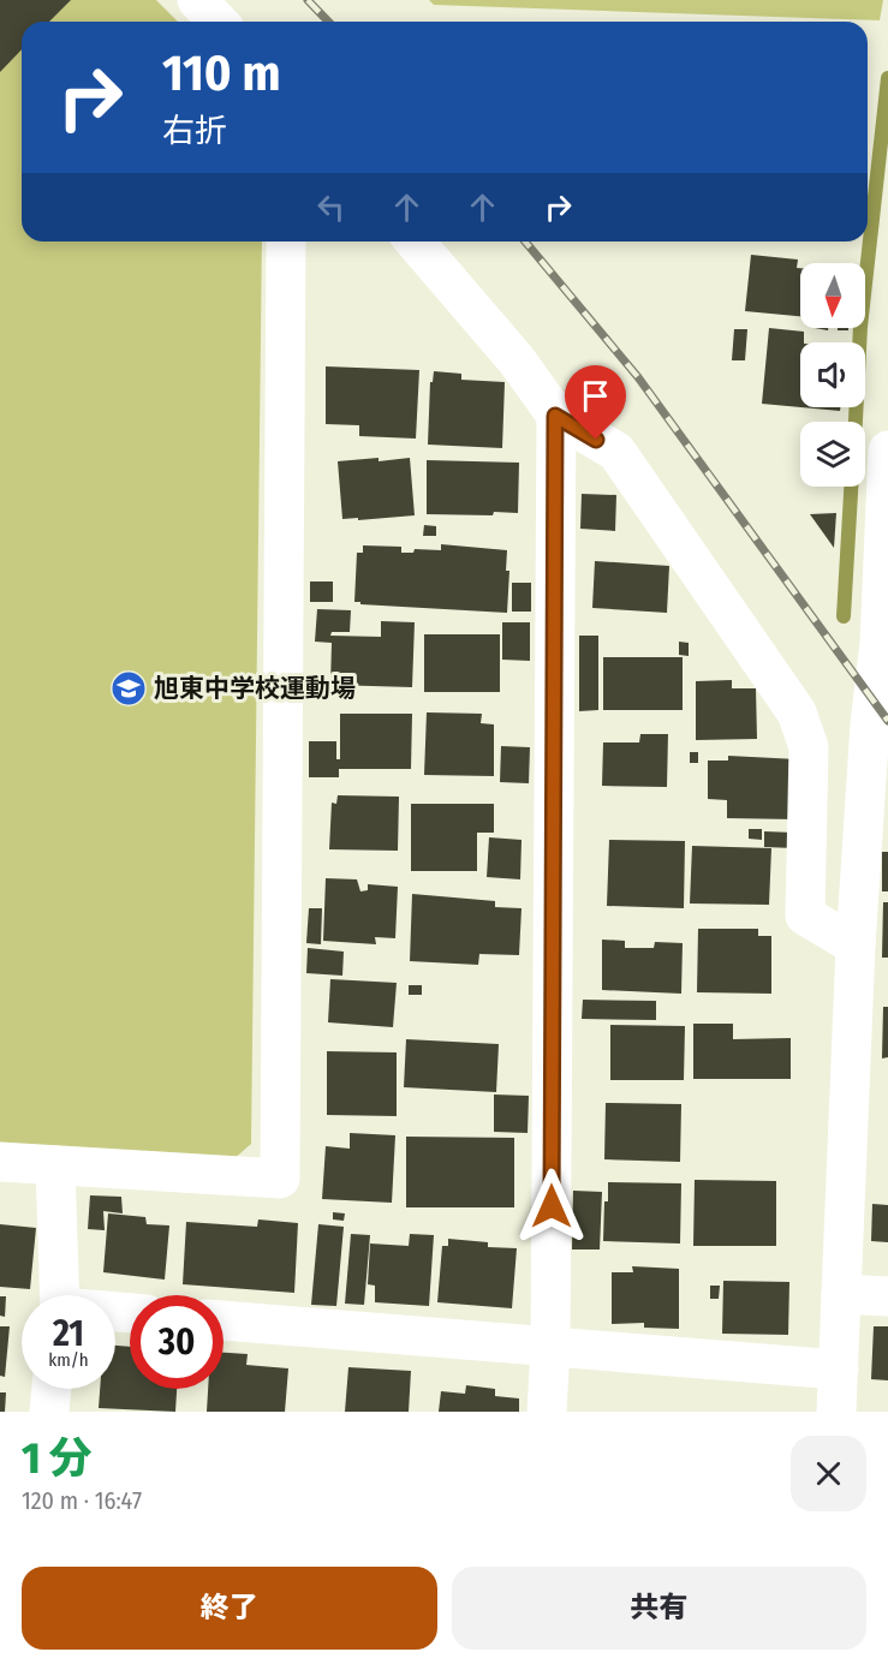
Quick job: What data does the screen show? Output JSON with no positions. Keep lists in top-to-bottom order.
{
  "places": {
    "school or university": ["旭東中学校運動場"]
  },
  "north": "bottom",
  "page": {
    "turn": ["110 m", "右折"],
    "speed": "21 km/h",
    "limit": "30",
    "heading": ["1 分", "120 m · 16:47"],
    "buttons": ["終了", "共有"]
  }
}
